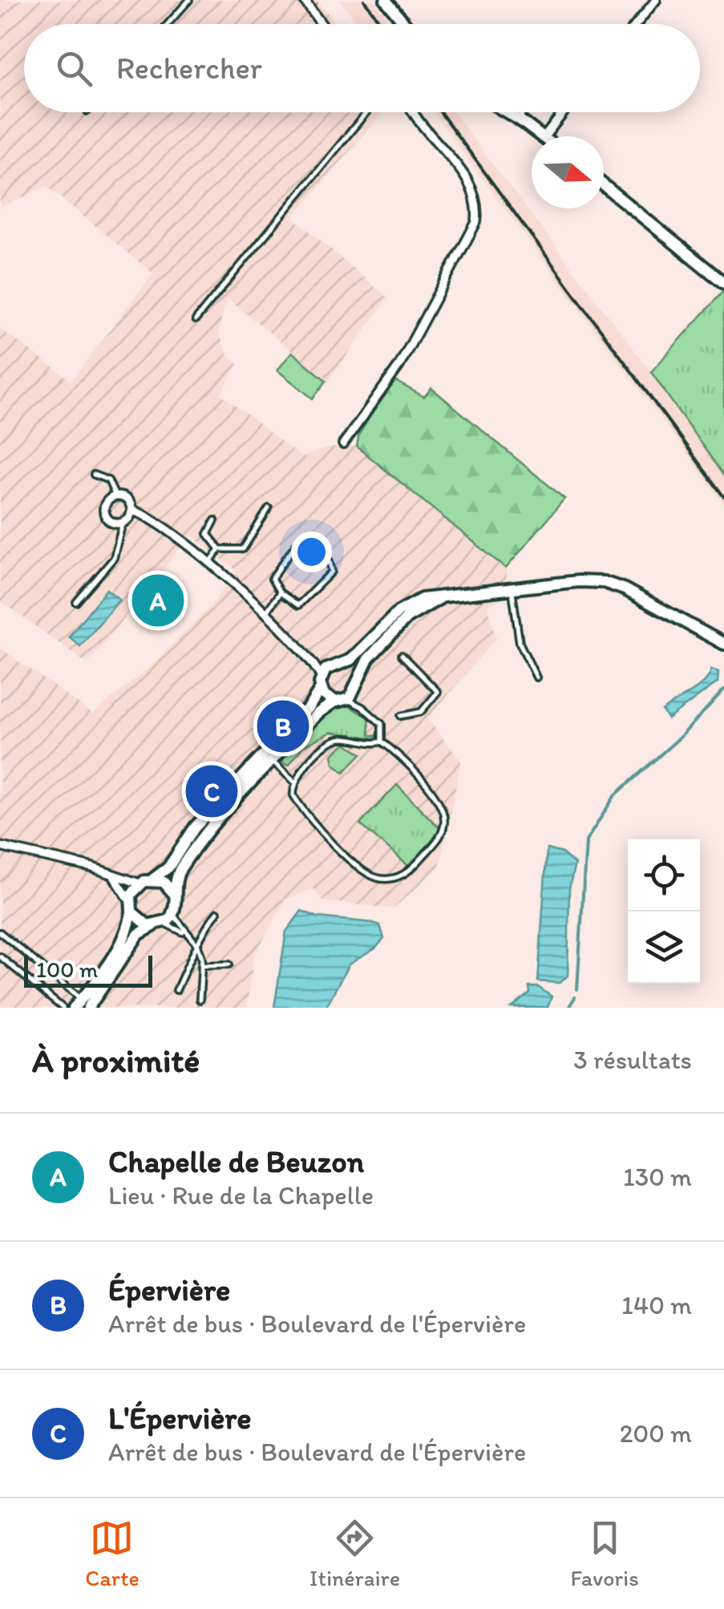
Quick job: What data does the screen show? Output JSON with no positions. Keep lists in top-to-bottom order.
{
  "scale_bar": "100 m",
  "north": "right",
  "page": {
    "search": "Rechercher",
    "pins": ["A", "B", "C"],
    "scale": "100 m",
    "heading": ["À proximité", "3 résultats"],
    "list": [
      {
        "mark": "A",
        "name": "Chapelle de Beuzon",
        "note": "Lieu · Rue de la Chapelle",
        "value": "130 m"
      },
      {
        "mark": "B",
        "name": "Épervière",
        "note": "Arrêt de bus · Boulevard de l'Épervière",
        "value": "140 m"
      },
      {
        "mark": "C",
        "name": "L'Épervière",
        "note": "Arrêt de bus · Boulevard de l'Épervière",
        "value": "200 m"
      }
    ],
    "nav": ["Carte", "Itinéraire", "Favoris"]
  }
}
